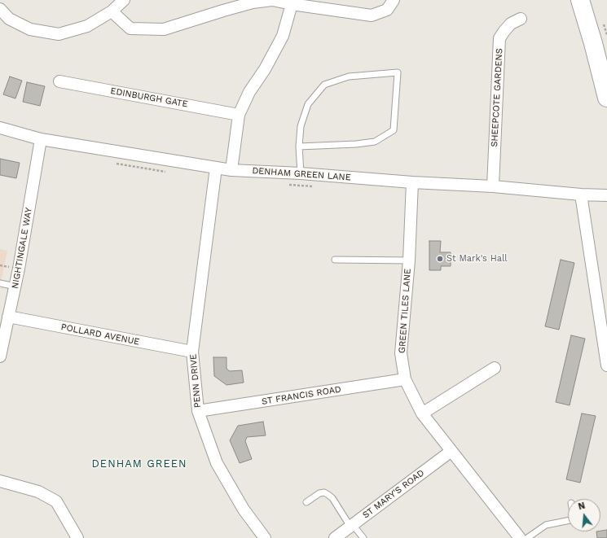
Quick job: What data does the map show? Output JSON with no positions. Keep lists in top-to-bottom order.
{
  "streets": {
    "street": [
      "EDINBURGH GATE",
      "SHEEPCOTE GARDENS",
      "DENHAM GREEN LANE",
      "NIGHTINGALE WAY",
      "GREEN TILES LANE",
      "POLLARD AVENUE",
      "PENN DRIVE",
      "ST FRANCIS ROAD",
      "ST MARY'S ROAD"
    ]
  },
  "crossings": [
    ["SHEEPCOTE GARDENS", "DENHAM GREEN LANE"],
    ["DENHAM GREEN LANE", "NIGHTINGALE WAY"],
    ["DENHAM GREEN LANE", "GREEN TILES LANE"],
    ["DENHAM GREEN LANE", "PENN DRIVE"],
    ["NIGHTINGALE WAY", "POLLARD AVENUE"],
    ["GREEN TILES LANE", "ST FRANCIS ROAD"],
    ["GREEN TILES LANE", "ST MARY'S ROAD"],
    ["POLLARD AVENUE", "PENN DRIVE"],
    ["PENN DRIVE", "ST FRANCIS ROAD"]
  ],
  "districts": ["DENHAM GREEN"],
  "places": ["St Mark's Hall"],
  "north": "top"
}
